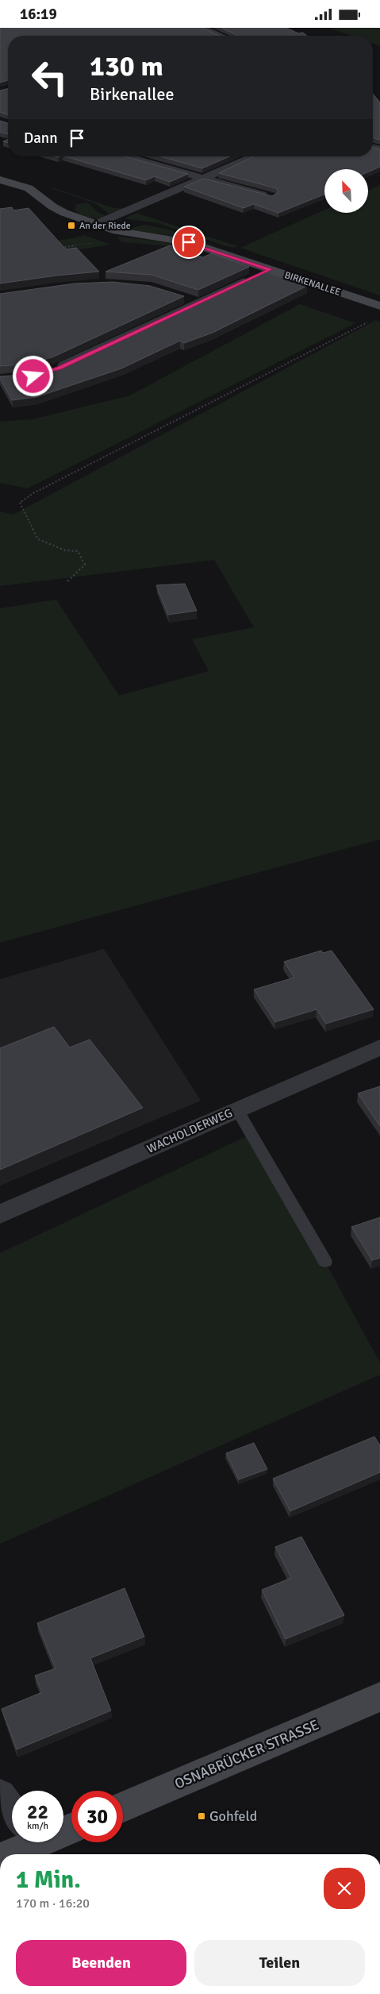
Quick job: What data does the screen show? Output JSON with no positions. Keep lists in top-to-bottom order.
{
  "streets": {
    "street": ["BIRKENALLEE", "WACHOLDERWEG", "OSNABRÜCKER STRASSE"]
  },
  "places": {
    "transit": ["An der Riede", "Gohfeld"]
  },
  "north": "top left",
  "page": {
    "status": "16:19",
    "turn": ["130 m", "Birkenallee"],
    "then": "Dann",
    "speed": "22 km/h",
    "limit": "30",
    "heading": ["1 Min.", "170 m · 16:20"],
    "buttons": ["Beenden", "Teilen"]
  }
}
